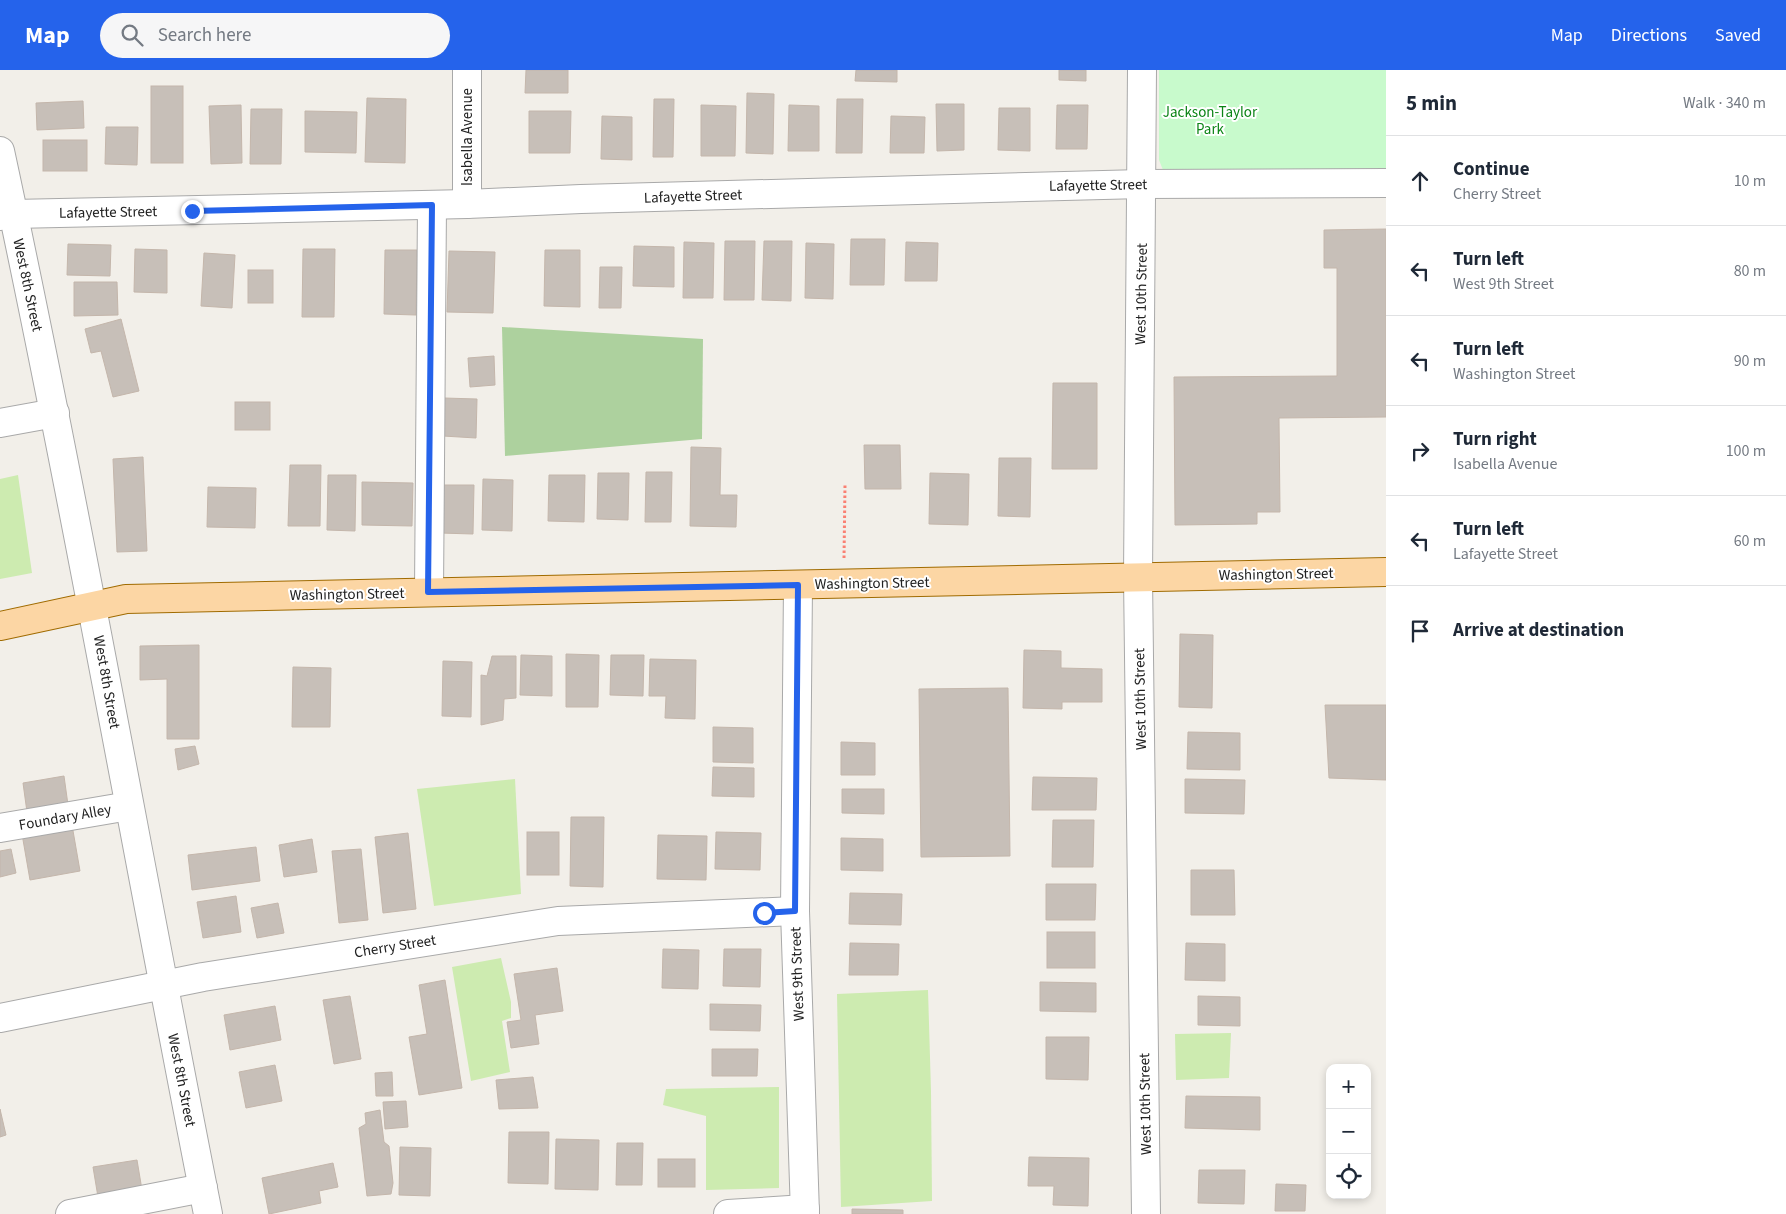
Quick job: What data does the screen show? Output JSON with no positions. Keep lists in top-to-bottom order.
{
  "streets": {
    "main road": ["Washington Street"],
    "street": [
      "Isabella Avenue",
      "Lafayette Street",
      "West 8th Street",
      "West 10th Street",
      "Foundary Alley",
      "Cherry Street",
      "West 9th Street"
    ]
  },
  "crossings": [
    ["Isabella Avenue", "Lafayette Street"],
    ["Lafayette Street", "West 8th Street"],
    ["Lafayette Street", "West 10th Street"],
    ["West 8th Street", "Washington Street"],
    ["West 8th Street", "Foundary Alley"],
    ["West 8th Street", "Cherry Street"],
    ["West 10th Street", "Washington Street"],
    ["Washington Street", "West 9th Street"],
    ["Cherry Street", "West 9th Street"]
  ],
  "parks": ["Jackson-Taylor Park"],
  "page": {
    "header": "Map",
    "search": "Search here",
    "nav": ["Map", "Directions", "Saved"],
    "heading": ["5 min", "Walk · 340 m"],
    "list": [
      ["Continue", "Cherry Street", "10 m"],
      ["Turn left", "West 9th Street", "80 m"],
      ["Turn left", "Washington Street", "90 m"],
      ["Turn right", "Isabella Avenue", "100 m"],
      ["Turn left", "Lafayette Street", "60 m"],
      "Arrive at destination"
    ],
    "map_buttons": ["+", "−"]
  }
}
